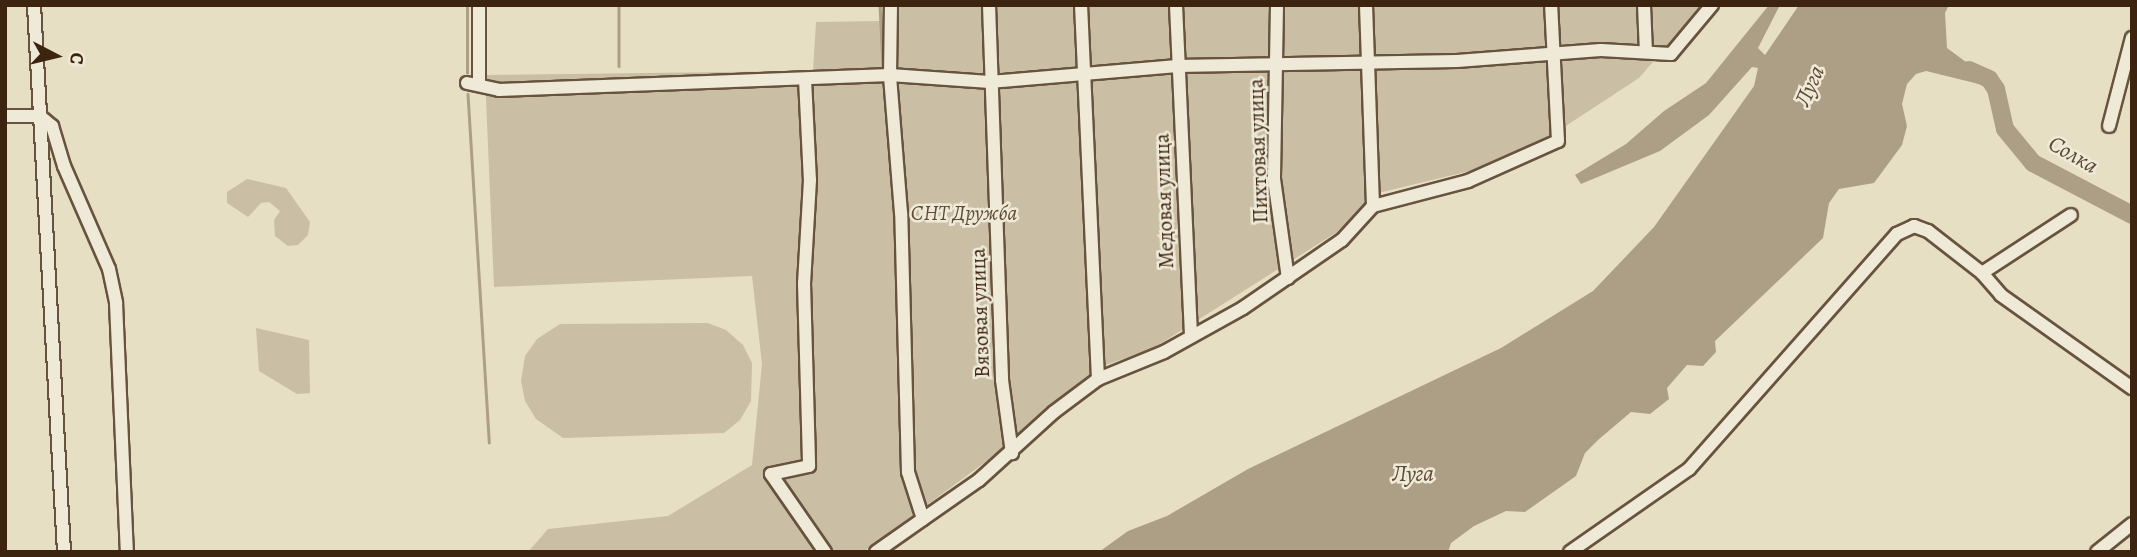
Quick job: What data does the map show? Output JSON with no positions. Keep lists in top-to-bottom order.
{
  "streets": {
    "street": ["Пихтовая улица", "Медовая улица", "Вязовая улица"]
  },
  "water": ["Луга", "Солка"],
  "parks": ["СНТ Дружба"],
  "north": "right"
}
